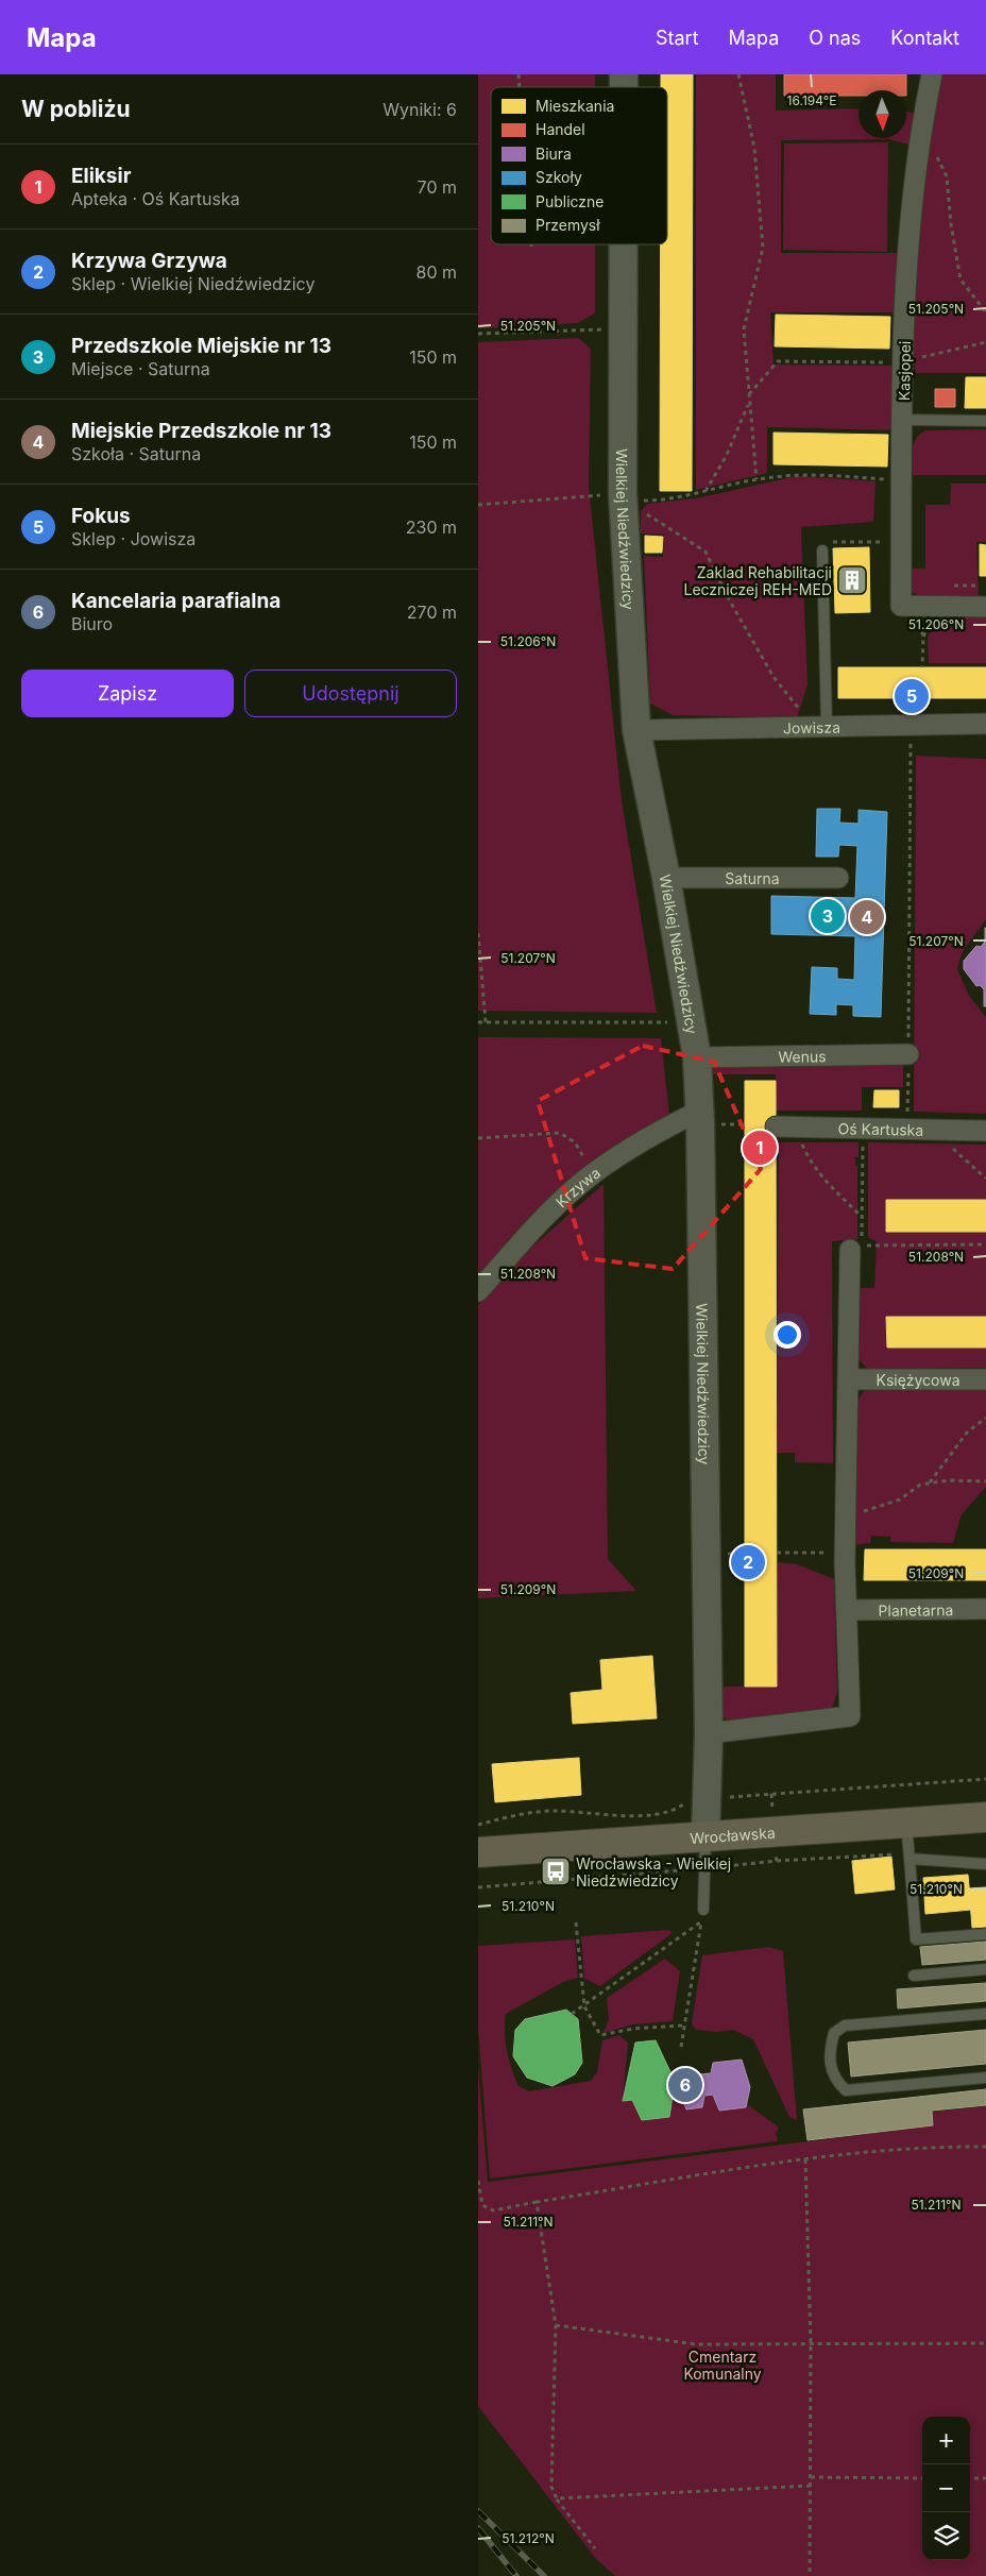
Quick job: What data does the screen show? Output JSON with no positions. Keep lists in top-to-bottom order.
{
  "streets": {
    "main road": ["Wrocławska"],
    "street": [
      "Kasjopei",
      "Wielkiej Niedźwiedzicy",
      "Jowisza",
      "Saturna",
      "Wenus",
      "Oś Kartuska",
      "Krzywa",
      "Księżycowa",
      "Planetarna"
    ]
  },
  "crossings": [
    ["Wielkiej Niedźwiedzicy", "Jowisza"],
    ["Wielkiej Niedźwiedzicy", "Saturna"],
    ["Wielkiej Niedźwiedzicy", "Wenus"],
    ["Wielkiej Niedźwiedzicy", "Krzywa"],
    ["Wielkiej Niedźwiedzicy", "Wrocławska"]
  ],
  "parks": ["Cmentarz Komunalny"],
  "places": {
    "building": ["Zaklad Rehabilitacji Leczniczej REH-MED"],
    "bus stop": ["Wrocławska - Wielkiej Niedźwiedzicy"]
  },
  "legend": [
    "Mieszkania",
    "Handel",
    "Biura",
    "Szkoły",
    "Publiczne",
    "Przemysł"
  ],
  "north": "bottom",
  "page": {
    "header": "Mapa",
    "nav": [
      "Start",
      "Mapa",
      "O nas",
      "Kontakt"
    ],
    "heading": ["W pobliżu", "Wyniki: 6"],
    "list": [
      {
        "mark": "1",
        "name": "Eliksir",
        "note": "Apteka · Oś Kartuska",
        "value": "70 m"
      },
      {
        "mark": "2",
        "name": "Krzywa Grzywa",
        "note": "Sklep · Wielkiej Niedźwiedzicy",
        "value": "80 m"
      },
      {
        "mark": "3",
        "name": "Przedszkole Miejskie nr 13",
        "note": "Miejsce · Saturna",
        "value": "150 m"
      },
      {
        "mark": "4",
        "name": "Miejskie Przedszkole nr 13",
        "note": "Szkoła · Saturna",
        "value": "150 m"
      },
      {
        "mark": "5",
        "name": "Fokus",
        "note": "Sklep · Jowisza",
        "value": "230 m"
      },
      {
        "mark": "6",
        "name": "Kancelaria parafialna",
        "note": "Biuro",
        "value": "270 m"
      }
    ],
    "buttons": ["Zapisz", "Udostępnij"],
    "pins": [
      "5",
      "3",
      "4",
      "1",
      "2",
      "6"
    ],
    "map_buttons": ["+", "−"]
  },
  "coordinates": [
    "16.194°E",
    "51.205°N",
    "51.206°N",
    "51.207°N",
    "51.208°N",
    "51.209°N",
    "51.210°N",
    "51.211°N",
    "51.212°N"
  ]
}
